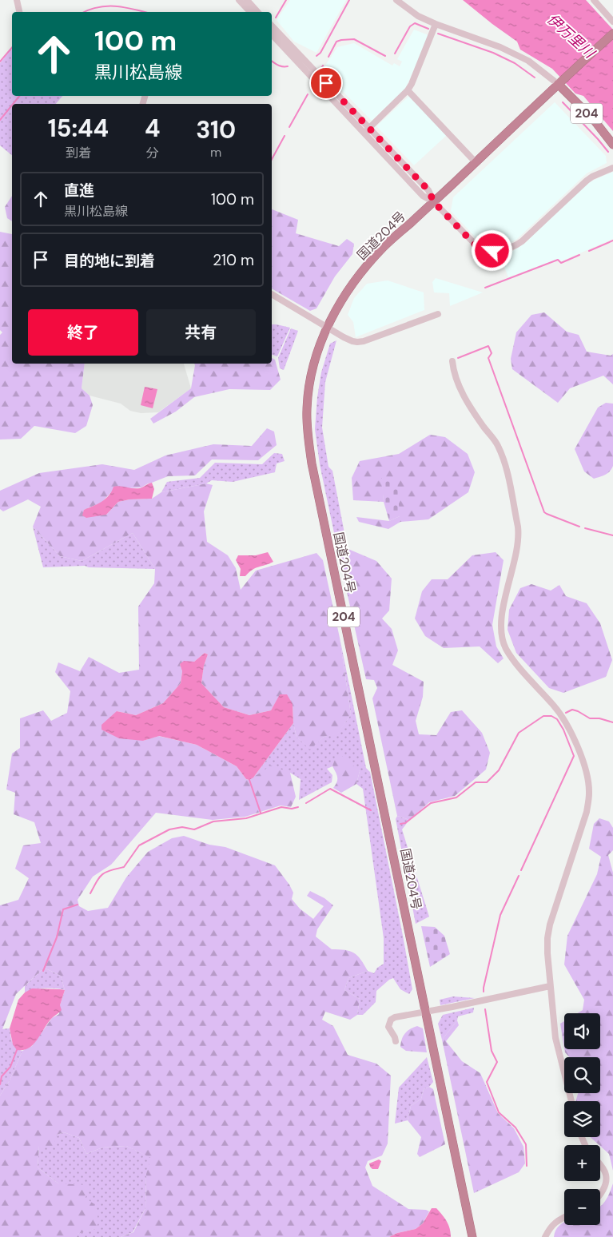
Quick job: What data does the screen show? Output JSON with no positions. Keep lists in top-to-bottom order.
{
  "streets": {
    "highway": ["204", "国道204号"]
  },
  "crossings": [
    ["204", "国道204号"]
  ],
  "water": ["伊万里川"],
  "page": {
    "turn": ["100 m", "黒川松島線"],
    "eta": [
      "15:44",
      "到着",
      "4",
      "分",
      "310",
      "m"
    ],
    "list": [
      {
        "name": "直進",
        "note": "黒川松島線",
        "value": "100 m"
      },
      {
        "name": "目的地に到着",
        "value": "210 m"
      }
    ],
    "buttons": ["終了", "共有"],
    "map_buttons": ["+", "−"]
  }
}
